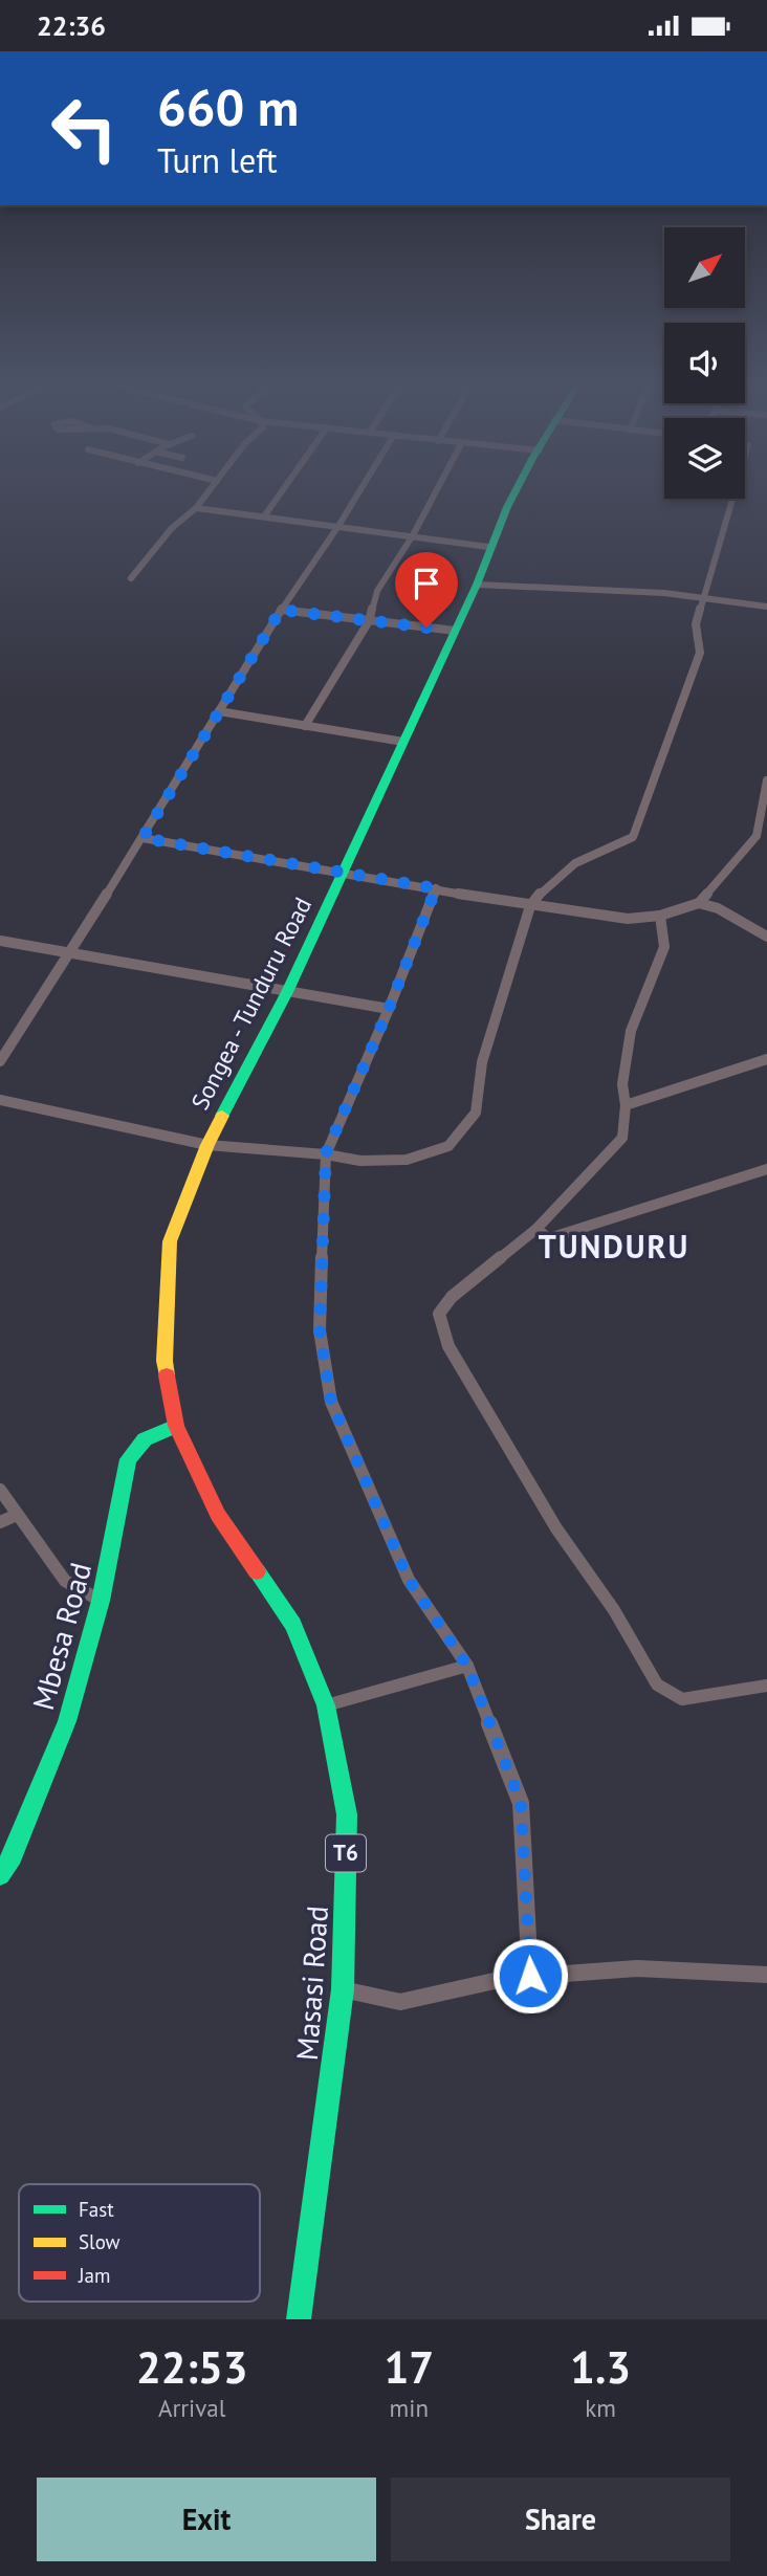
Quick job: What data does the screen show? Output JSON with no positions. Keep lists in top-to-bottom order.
{
  "streets": {
    "main road": [
      "Songea - Tunduru Road",
      "Mbesa Road",
      "T6",
      "Masasi Road"
    ]
  },
  "crossings": [
    ["Songea - Tunduru Road", "Mbesa Road"],
    ["Songea - Tunduru Road", "Masasi Road"],
    ["Mbesa Road", "Masasi Road"]
  ],
  "districts": ["TUNDURU"],
  "legend": ["Fast", "Slow", "Jam"],
  "north": "top right",
  "page": {
    "status": "22:36",
    "turn": ["660 m", "Turn left"],
    "eta": [
      "22:53",
      "Arrival",
      "17",
      "min",
      "1.3",
      "km"
    ],
    "buttons": ["Exit", "Share"]
  }
}
